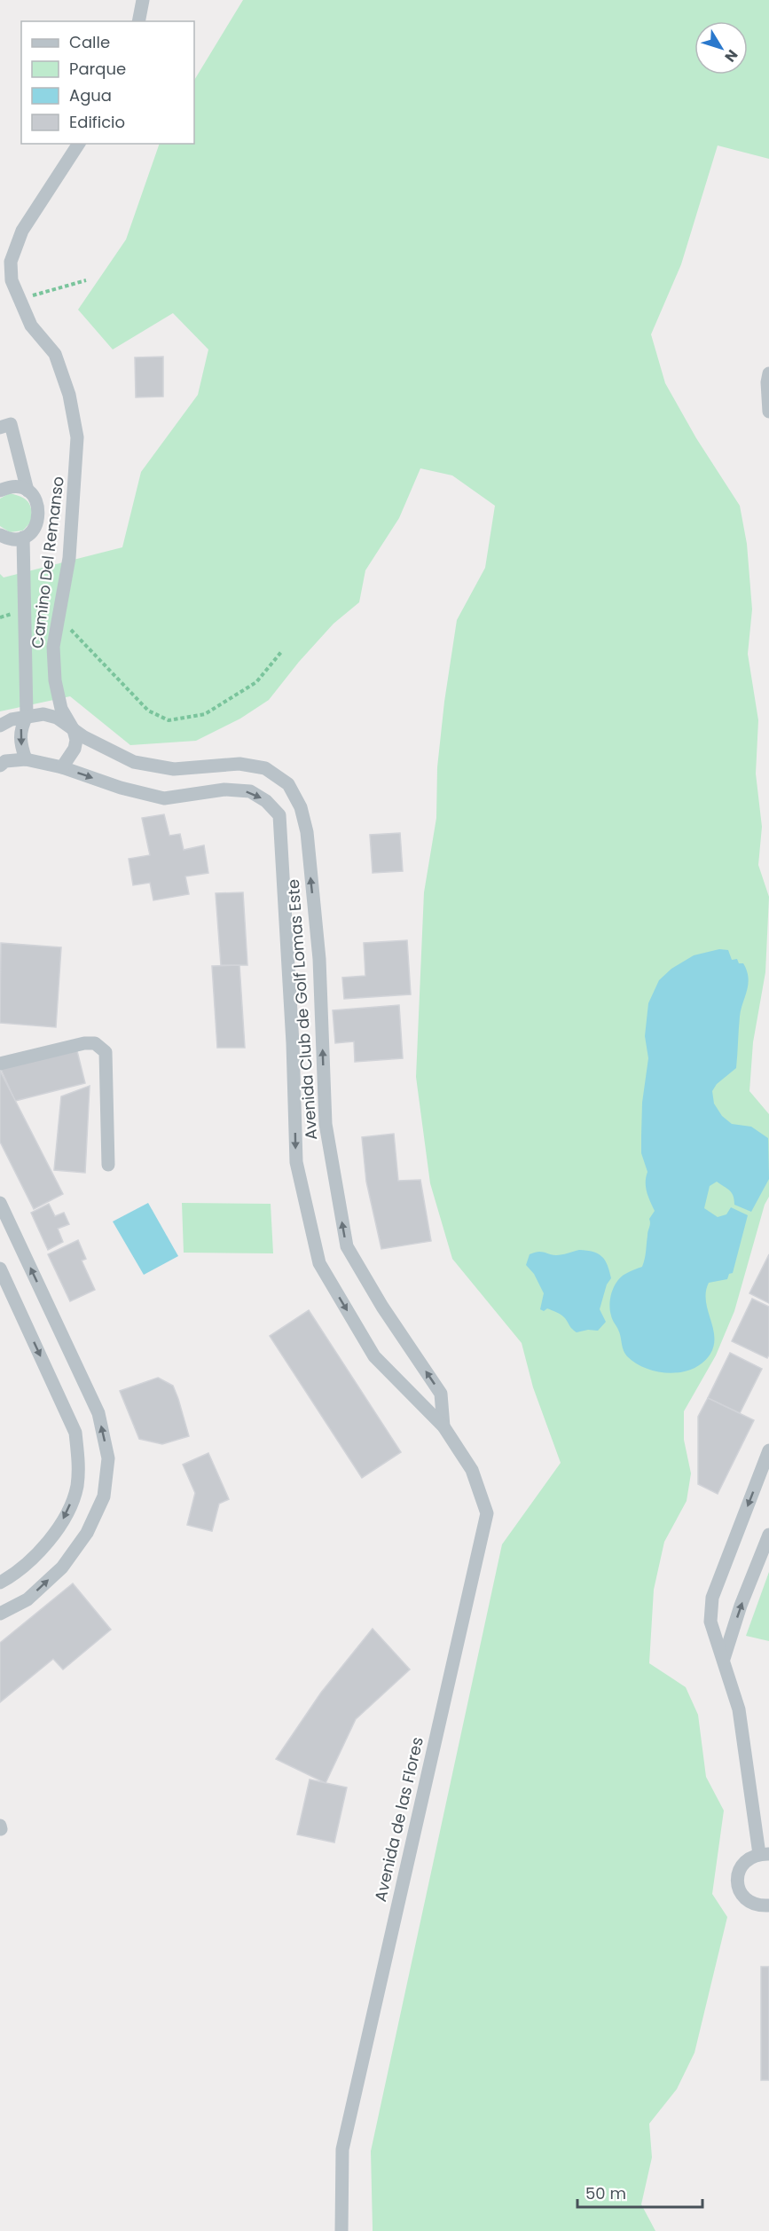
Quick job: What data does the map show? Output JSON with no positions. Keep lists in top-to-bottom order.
{
  "streets": {
    "street": ["Camino Del Remanso", "Avenida Club de Golf Lomas Este", "Avenida de las Flores"]
  },
  "crossings": [
    ["Camino Del Remanso", "Avenida Club de Golf Lomas Este"],
    ["Avenida Club de Golf Lomas Este", "Avenida de las Flores"]
  ],
  "legend": [
    "Calle",
    "Parque",
    "Agua",
    "Edificio"
  ],
  "scale_bar": "50 m",
  "north": "bottom right"
}
